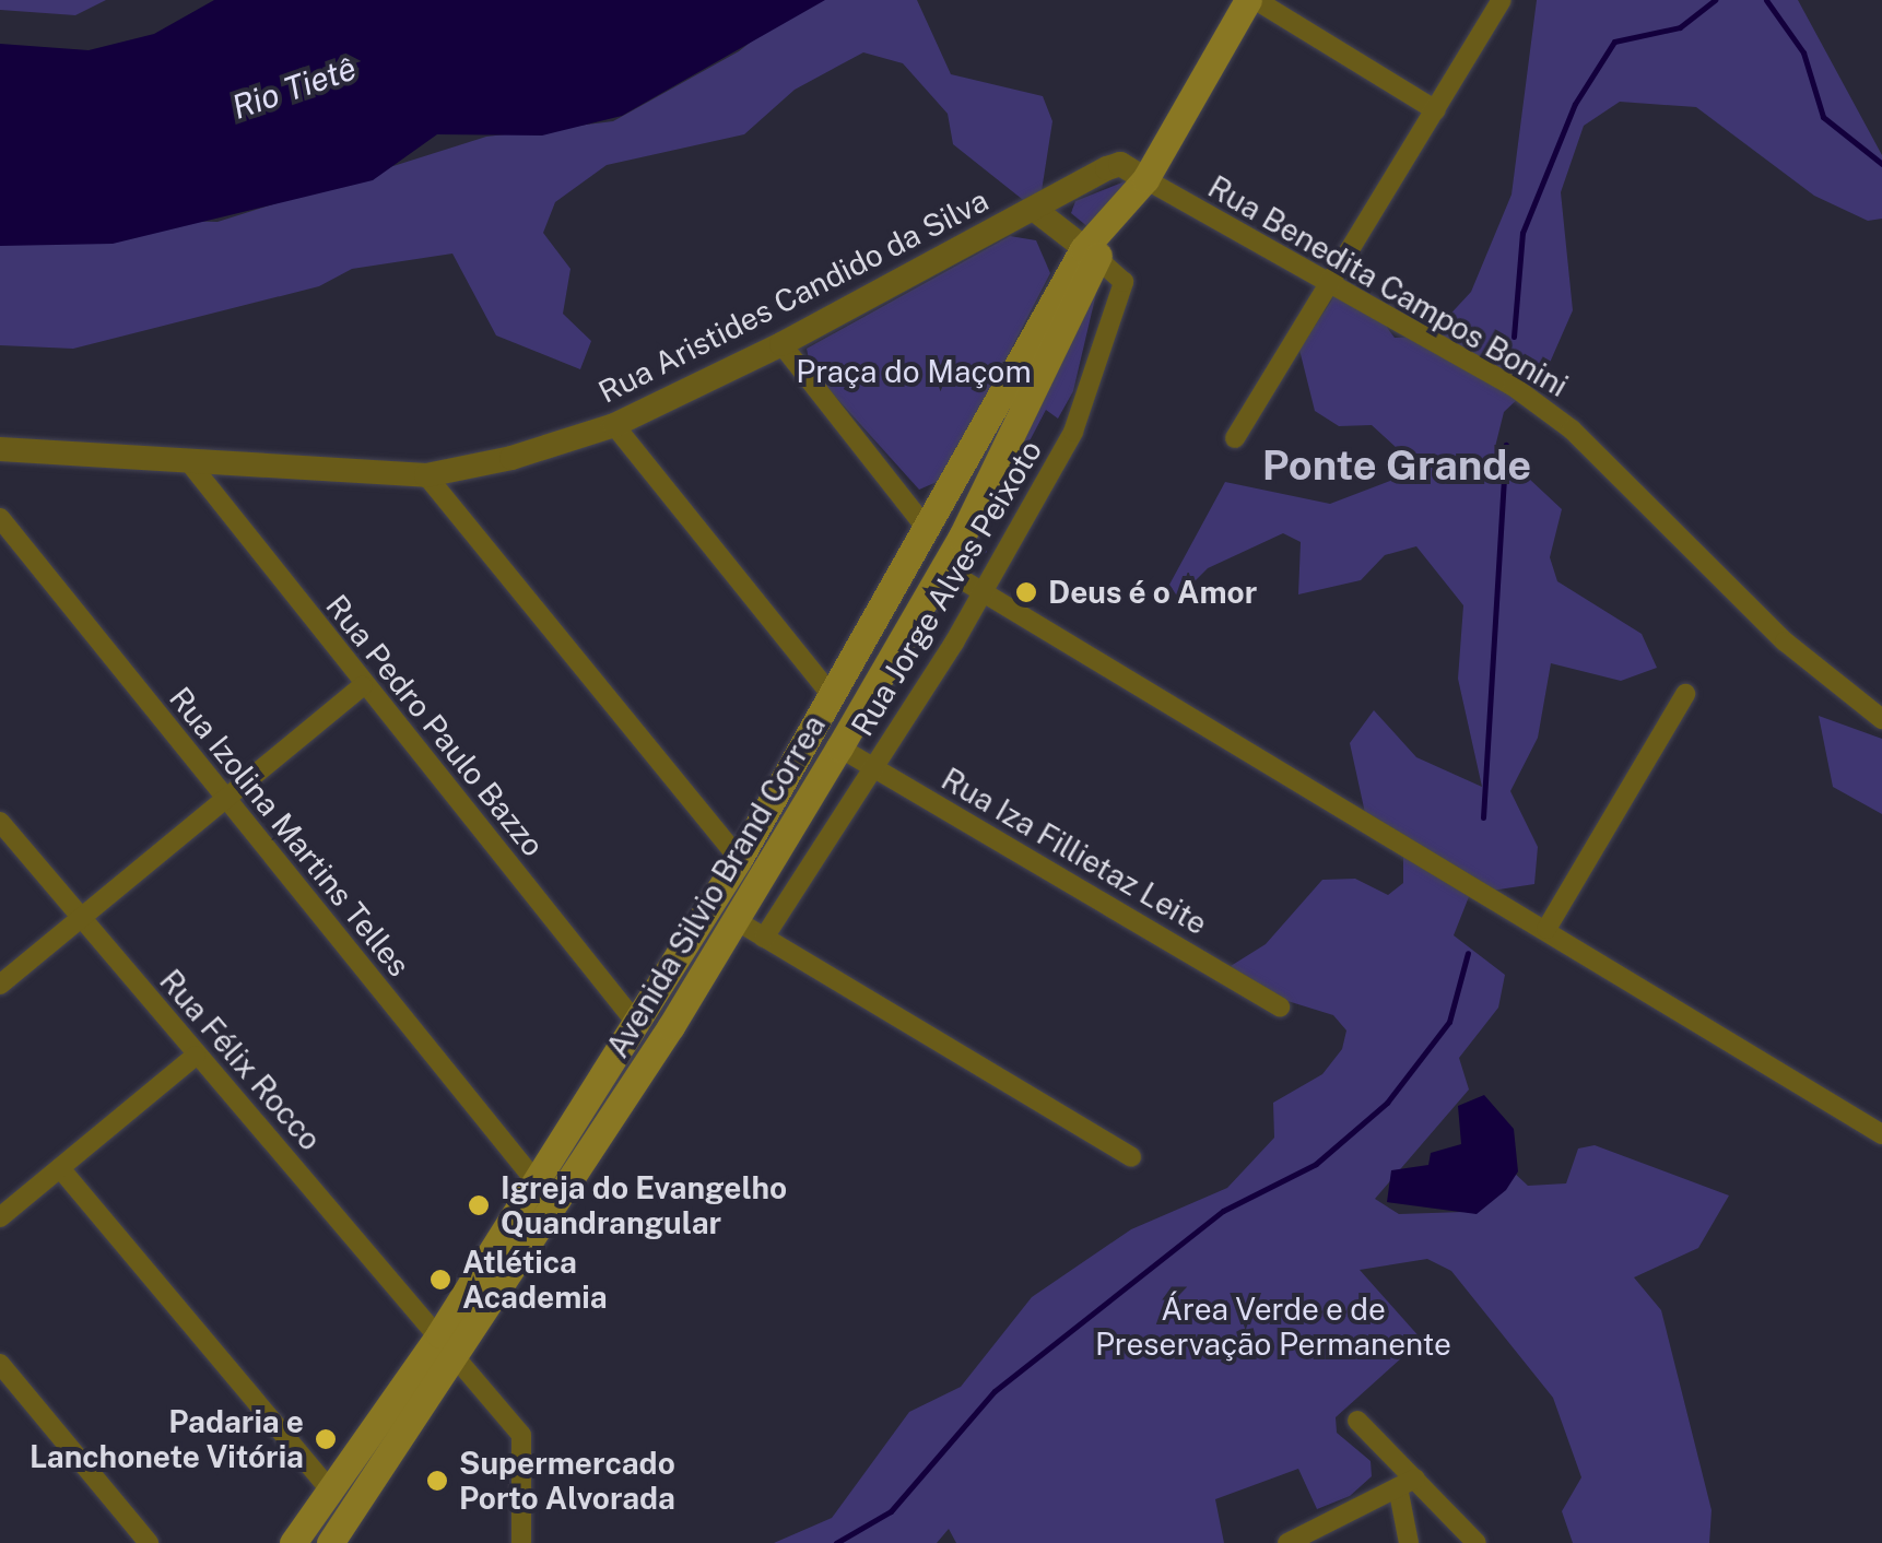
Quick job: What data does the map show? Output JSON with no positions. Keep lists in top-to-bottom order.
{
  "streets": {
    "main road": ["Avenida Silvio Brand Correa"],
    "street": [
      "Rua Benedita Campos Bonini",
      "Rua Aristides Candido da Silva",
      "Rua Jorge Alves Peixoto",
      "Rua Pedro Paulo Bazzo",
      "Rua Izolina Martins Telles",
      "Rua Iza Fillietaz Leite",
      "Rua Félix Rocco"
    ]
  },
  "crossings": [
    ["Rua Benedita Campos Bonini", "Rua Aristides Candido da Silva"],
    ["Rua Aristides Candido da Silva", "Rua Pedro Paulo Bazzo"],
    ["Rua Jorge Alves Peixoto", "Rua Iza Fillietaz Leite"],
    ["Rua Jorge Alves Peixoto", "Avenida Silvio Brand Correa"],
    ["Rua Pedro Paulo Bazzo", "Avenida Silvio Brand Correa"],
    ["Rua Izolina Martins Telles", "Avenida Silvio Brand Correa"],
    ["Rua Iza Fillietaz Leite", "Avenida Silvio Brand Correa"],
    ["Avenida Silvio Brand Correa", "Rua Félix Rocco"]
  ],
  "districts": ["Ponte Grande"],
  "water": ["Rio Tietê"],
  "parks": ["Praça do Maçom", "Área Verde e de Preservação Permanente"],
  "places": [
    "Deus é o Amor",
    "Igreja do Evangelho Quandrangular",
    "Atlética Academia",
    "Padaria e Lanchonete Vitória",
    "Supermercado Porto Alvorada"
  ]
}
